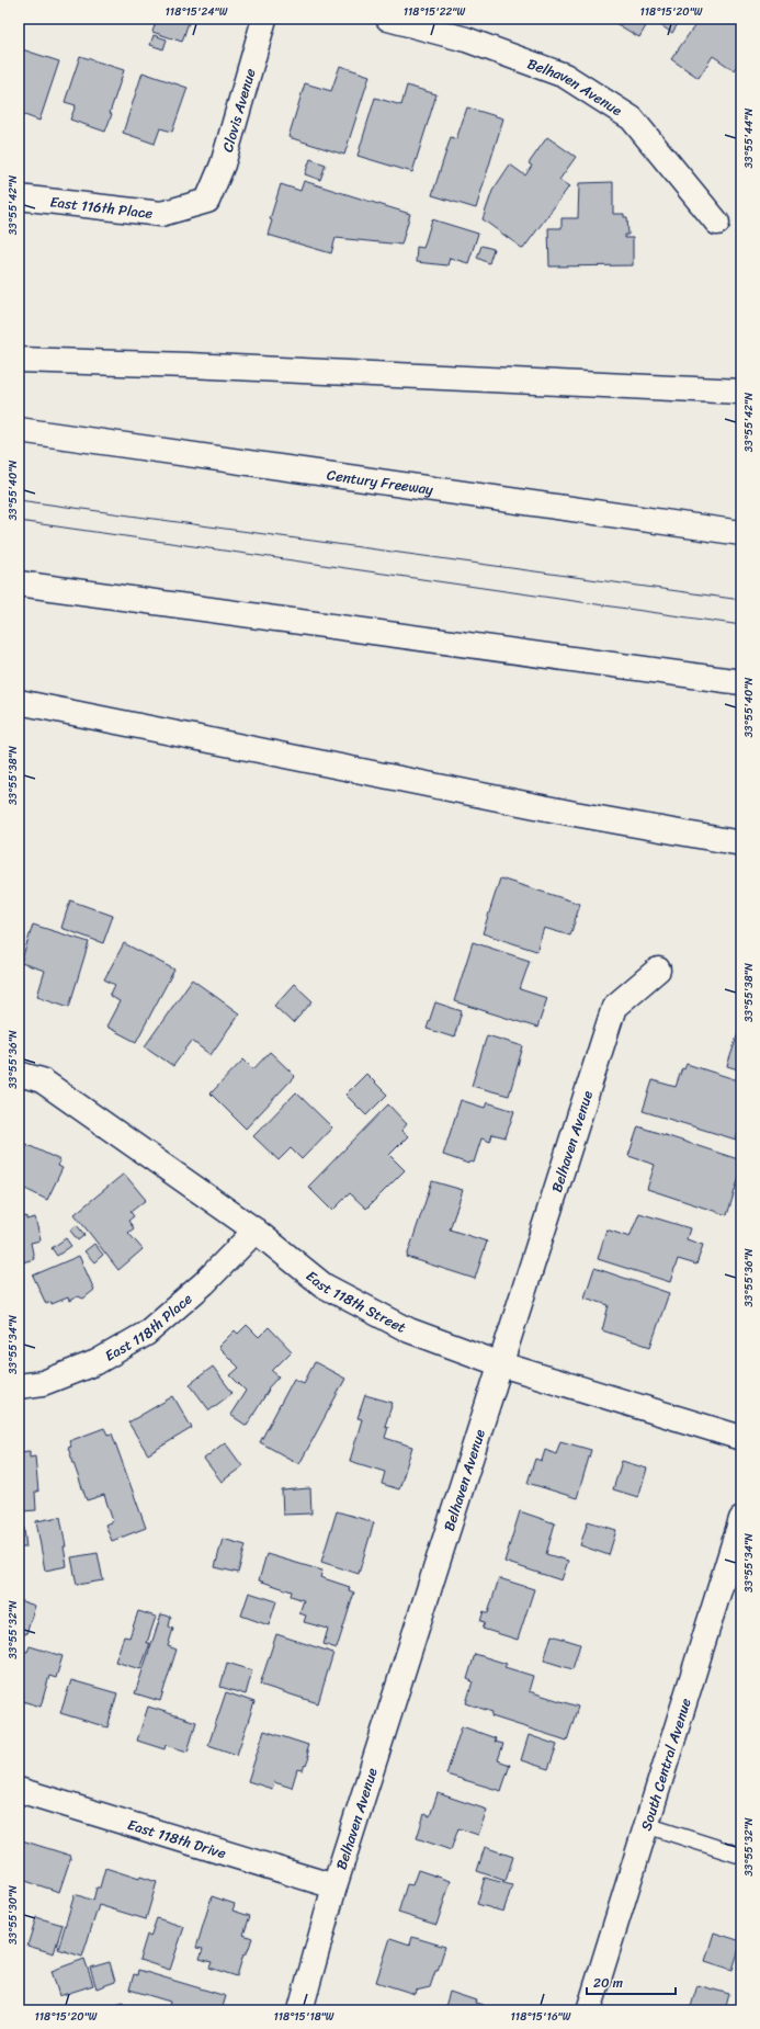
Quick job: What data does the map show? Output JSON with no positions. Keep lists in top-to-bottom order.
{
  "streets": {
    "main road": [
      "Belhaven Avenue",
      "Clovis Avenue",
      "East 116th Place",
      "Century Freeway",
      "East 118th Street",
      "East 118th Place",
      "South Central Avenue",
      "East 118th Drive"
    ]
  },
  "crossings": [
    ["Belhaven Avenue", "East 118th Street"],
    ["Belhaven Avenue", "East 118th Drive"],
    ["Clovis Avenue", "East 116th Place"],
    ["East 118th Street", "East 118th Place"]
  ],
  "scale_bar": "20 m",
  "coordinates": [
    "118°15'24\"W",
    "118°15'22\"W",
    "118°15'20\"W",
    "33°55'44\"N",
    "33°55'42\"N",
    "33°55'40\"N",
    "33°55'38\"N",
    "33°55'36\"N",
    "33°55'34\"N",
    "33°55'32\"N",
    "33°55'30\"N",
    "118°15'18\"W",
    "118°15'16\"W"
  ]
}
